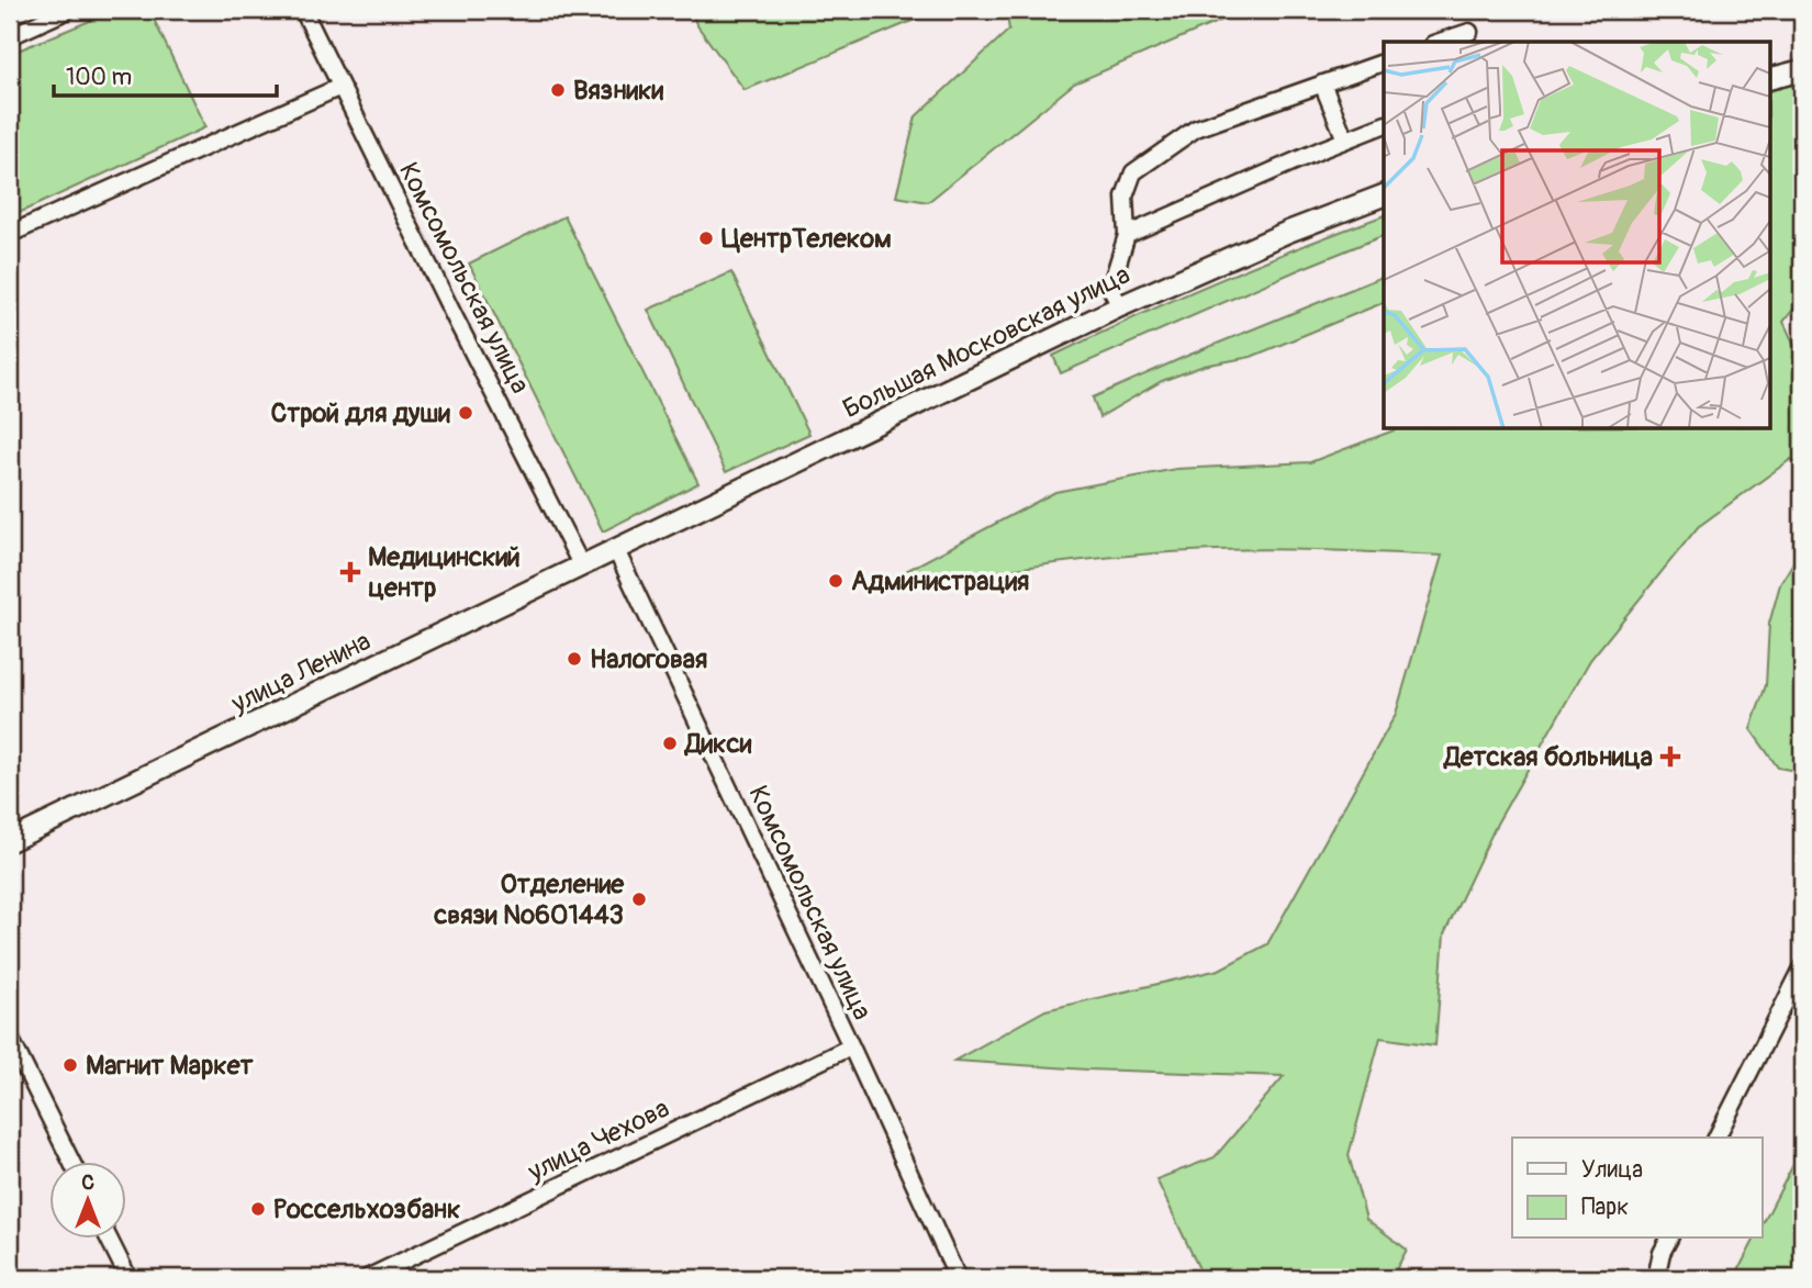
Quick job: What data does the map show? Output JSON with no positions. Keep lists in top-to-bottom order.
{
  "streets": {
    "main road": ["Большая Московская улица", "улица Ленина"],
    "street": ["Комсомольская улица", "улица Чехова"]
  },
  "crossings": [
    ["Комсомольская улица", "Большая Московская улица"],
    ["Комсомольская улица", "улица Ленина"],
    ["Комсомольская улица", "улица Чехова"],
    ["Большая Московская улица", "улица Ленина"]
  ],
  "places": {
    "other": [
      "Вязники",
      "ЦентрТелеком",
      "Строй для души",
      "Администрация",
      "Налоговая",
      "Дикси",
      "Отделение связи №601443",
      "Магнит Маркет",
      "Россельхозбанк"
    ],
    "health": ["Медицинский центр", "Детская больница"]
  },
  "legend": ["Улица", "Парк"],
  "scale_bar": "100 m",
  "north": "top"
}
